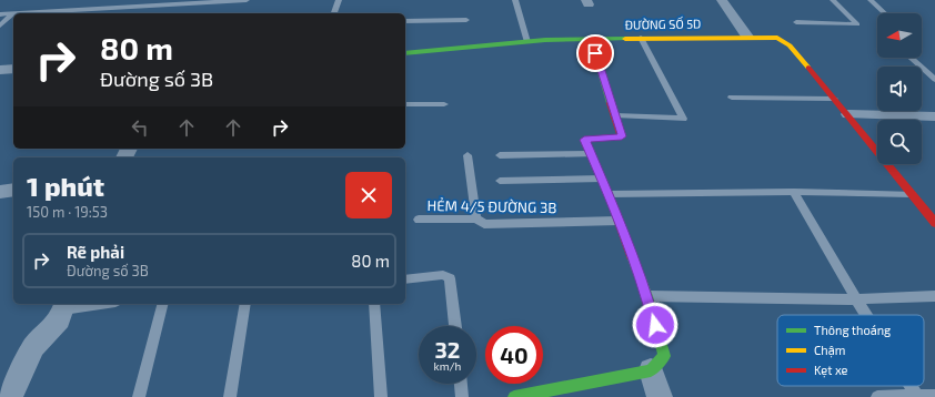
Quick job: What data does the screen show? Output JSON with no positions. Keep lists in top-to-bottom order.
{
  "streets": {
    "street": ["ĐƯỜNG SỐ 5D"],
    "lane": ["HẺM 4/5 ĐƯỜNG 3B"]
  },
  "legend": ["Thông thoáng", "Chậm", "Kẹt xe"],
  "north": "left",
  "page": {
    "turn": ["80 m", "Đường số 3B"],
    "heading": ["1 phút", "150 m · 19:53"],
    "list": [
      {
        "name": "Rẽ phải",
        "note": "Đường số 3B",
        "value": "80 m"
      }
    ],
    "speed": "32 km/h",
    "limit": "40"
  }
}
